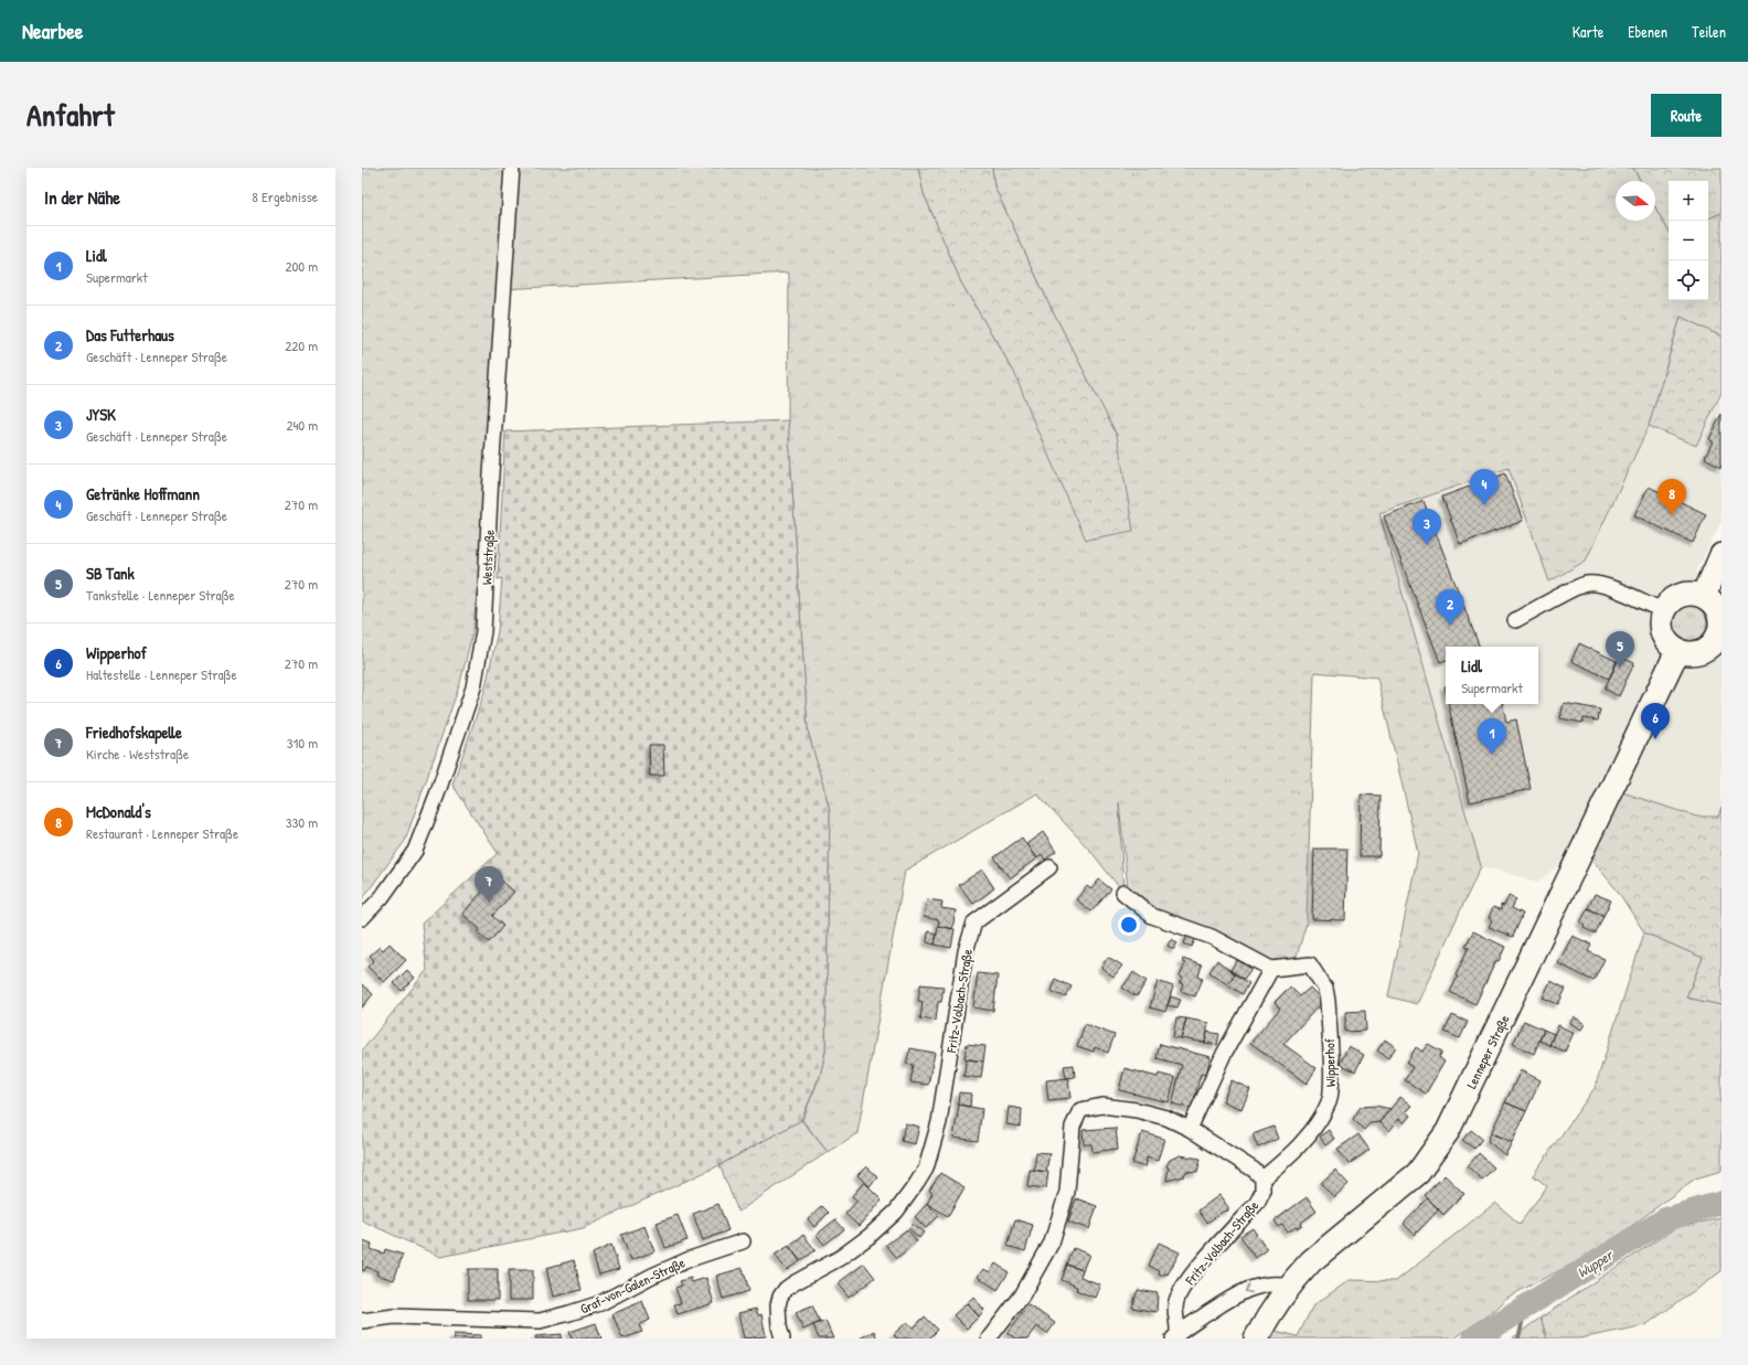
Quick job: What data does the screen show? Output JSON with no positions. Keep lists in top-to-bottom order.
{
  "streets": {
    "main road": ["Lenneper Straße"],
    "street": [
      "Weststraße",
      "Fritz-Volbach-Straße",
      "Wipperhof",
      "Graf-von-Galen-Straße"
    ]
  },
  "crossings": [
    ["Fritz-Volbach-Straße", "Wipperhof"]
  ],
  "water": ["Wupper"],
  "north": "right",
  "page": {
    "header": "Nearbee",
    "nav": ["Karte", "Ebenen", "Teilen"],
    "title": "Anfahrt",
    "buttons": "Route",
    "heading": ["In der Nähe", "8 Ergebnisse"],
    "map_buttons": ["+", "−"],
    "list": [
      {
        "mark": "1",
        "name": "Lidl",
        "note": "Supermarkt",
        "value": "200 m"
      },
      {
        "mark": "2",
        "name": "Das Futterhaus",
        "note": "Geschäft · Lenneper Straße",
        "value": "220 m"
      },
      {
        "mark": "3",
        "name": "JYSK",
        "note": "Geschäft · Lenneper Straße",
        "value": "240 m"
      },
      {
        "mark": "4",
        "name": "Getränke Hoffmann",
        "note": "Geschäft · Lenneper Straße",
        "value": "270 m"
      },
      {
        "mark": "5",
        "name": "SB Tank",
        "note": "Tankstelle · Lenneper Straße",
        "value": "270 m"
      },
      {
        "mark": "6",
        "name": "Wipperhof",
        "note": "Haltestelle · Lenneper Straße",
        "value": "270 m"
      },
      {
        "mark": "7",
        "name": "Friedhofskapelle",
        "note": "Kirche · Weststraße",
        "value": "310 m"
      },
      {
        "mark": "8",
        "name": "McDonald's",
        "note": "Restaurant · Lenneper Straße",
        "value": "330 m"
      }
    ],
    "pins": [
      "4",
      "8",
      "3",
      "2",
      "5",
      "6",
      "1",
      "7"
    ],
    "popup": ["Lidl", "Supermarkt"]
  }
}
